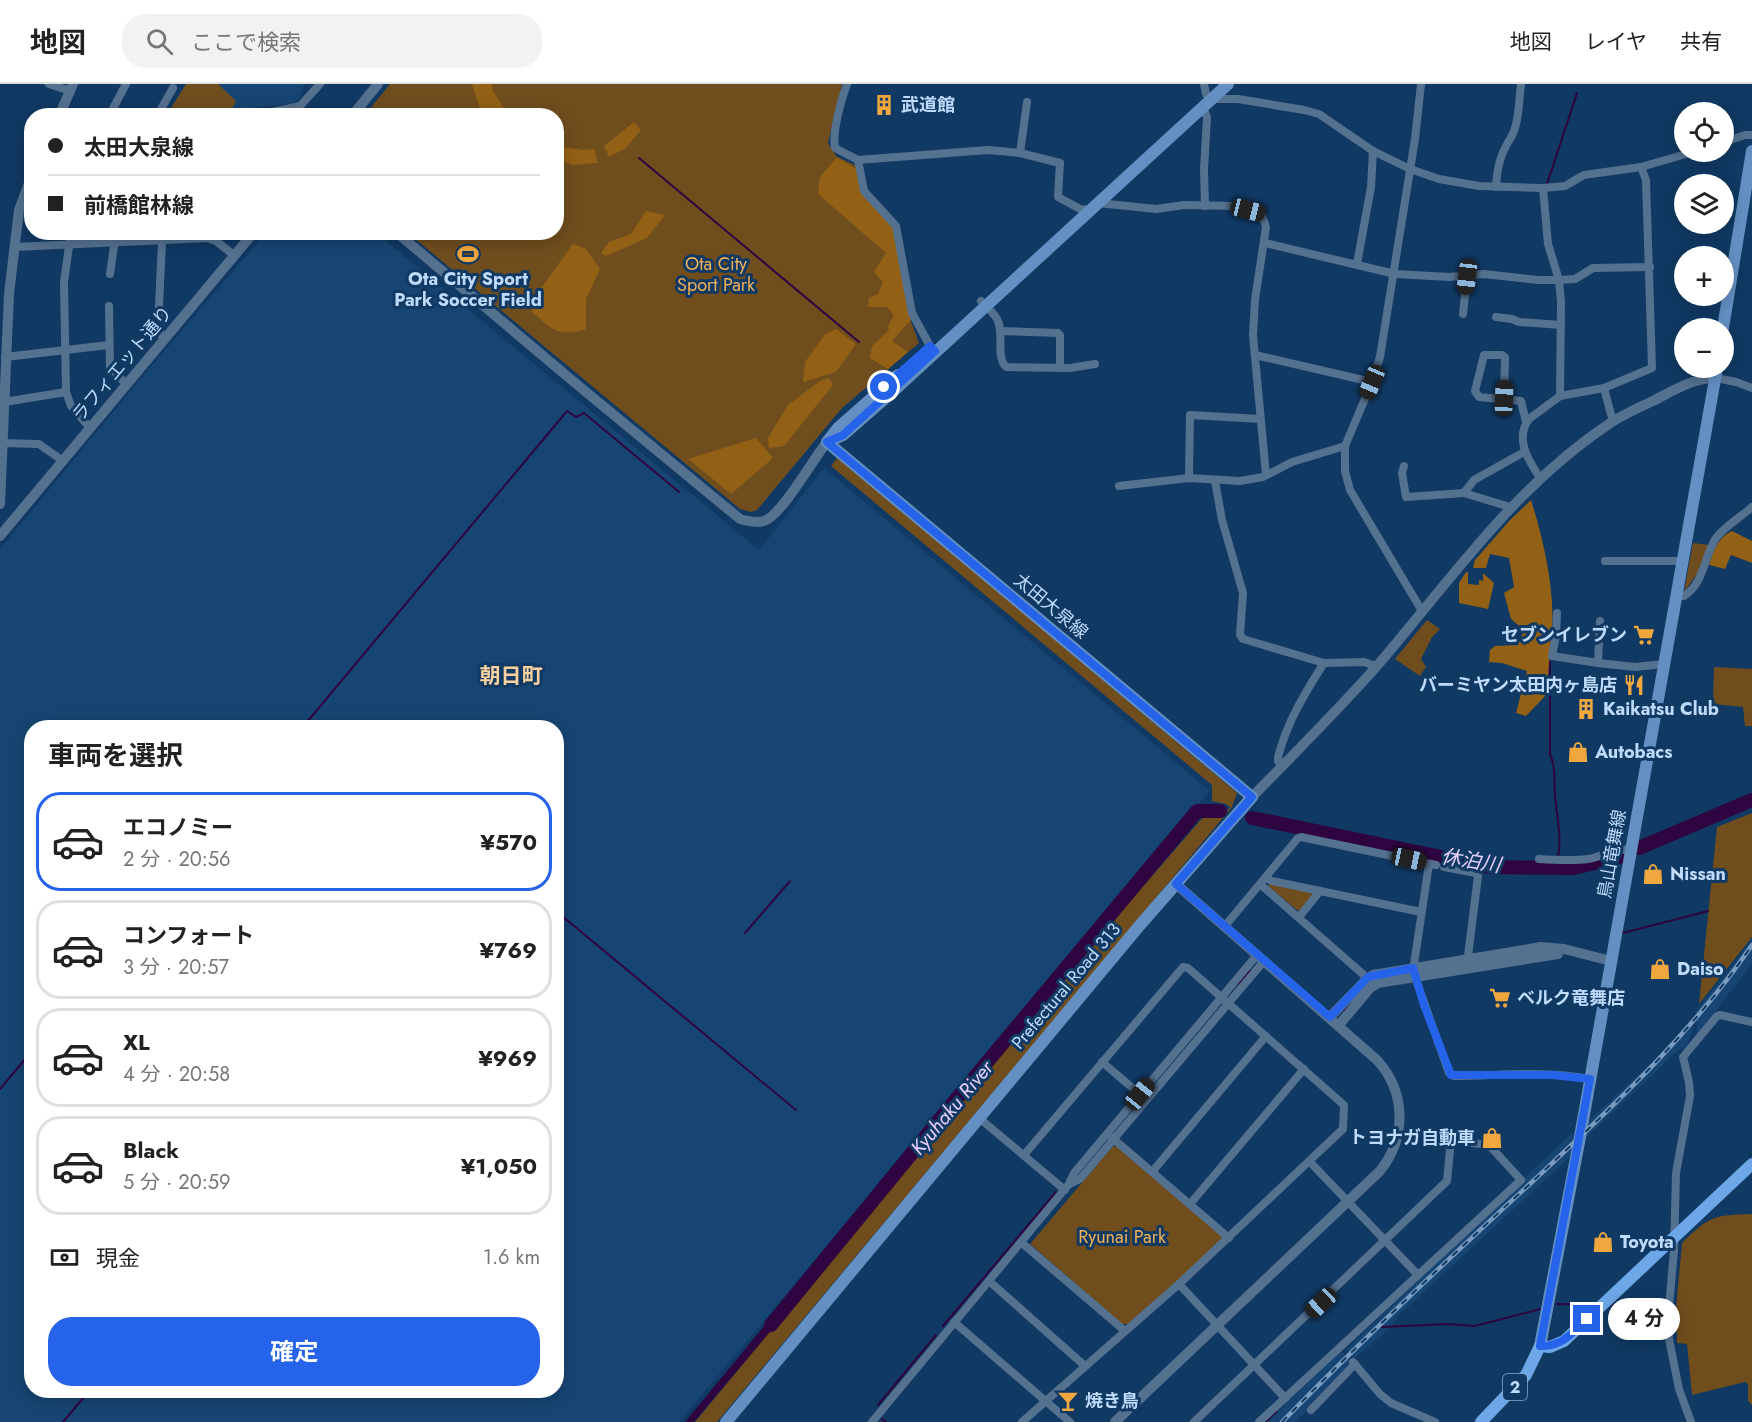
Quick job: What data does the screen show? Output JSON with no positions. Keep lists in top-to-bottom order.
{
  "streets": {
    "main road": [
      "太田大泉線",
      "鳥山竜舞線",
      "Prefectural Road 313",
      "2"
    ],
    "street": ["ラフィエット通り"]
  },
  "crossings": [
    ["太田大泉線", "Prefectural Road 313"],
    ["鳥山竜舞線", "2"]
  ],
  "districts": ["朝日町"],
  "water": ["休泊川", "Kyuhaku River"],
  "parks": ["Ota City Sport Park", "Ryunai Park"],
  "places": {
    "building": ["武道館", "Kaikatsu Club"],
    "sports": ["Ota City Sport Park Soccer Field"],
    "supermarket": ["セブンイレブン", "ベルク竜舞店"],
    "restaurant": ["バーミヤン太田内ヶ島店"],
    "shop": [
      "Autobacs",
      "Nissan",
      "Daiso",
      "トヨナガ自動車",
      "Toyota"
    ],
    "bar": ["焼き鳥"]
  },
  "page": {
    "header": "地図",
    "search": "ここで検索",
    "nav": ["地図", "レイヤ", "共有"],
    "map_buttons": ["+", "−"],
    "banner": ["太田大泉線", "前橋館林線"],
    "heading": "車両を選択",
    "list": [
      {
        "name": "エコノミー",
        "note": "2 分 · 20:56",
        "value": "¥570"
      },
      {
        "name": "コンフォート",
        "note": "3 分 · 20:57",
        "value": "¥769"
      },
      {
        "name": "XL",
        "note": "4 分 · 20:58",
        "value": "¥969"
      },
      {
        "name": "Black",
        "note": "5 分 · 20:59",
        "value": "¥1,050"
      }
    ],
    "pay": ["現金", "1.6 km"],
    "bubble": "4 分",
    "buttons": "確定"
  }
}
